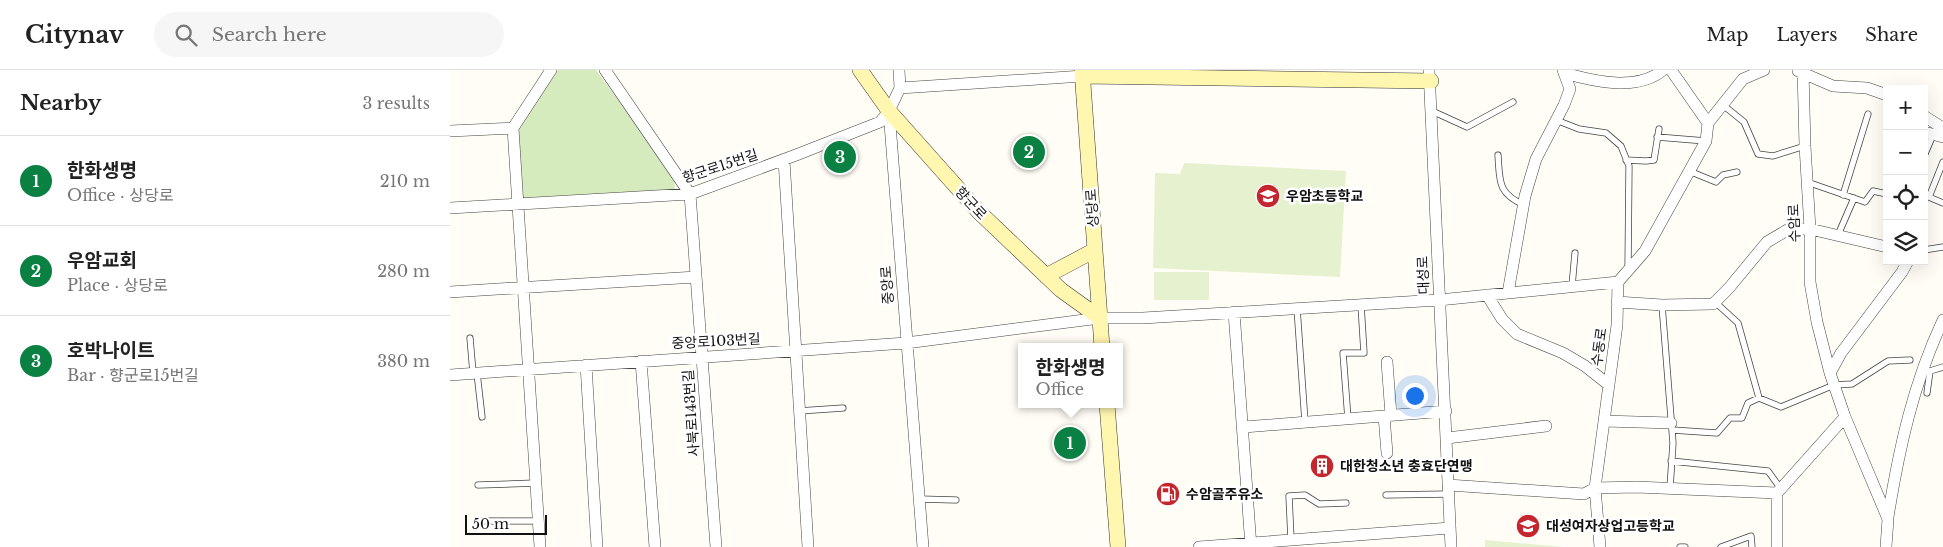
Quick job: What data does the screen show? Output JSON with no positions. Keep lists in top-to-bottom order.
{
  "streets": {
    "street": [
      "향군로15번길",
      "향군로",
      "상당로",
      "수암로",
      "대성로",
      "중앙로",
      "중앙로103번길",
      "수동로",
      "사북로143번길"
    ]
  },
  "crossings": [
    ["향군로15번길", "향군로"],
    ["향군로15번길", "중앙로"],
    ["향군로15번길", "사북로143번길"],
    ["향군로", "상당로"],
    ["향군로", "중앙로"],
    ["향군로", "중앙로103번길"],
    ["상당로", "중앙로103번길"],
    ["대성로", "중앙로103번길"],
    ["중앙로", "중앙로103번길"],
    ["중앙로103번길", "수동로"],
    ["중앙로103번길", "사북로143번길"]
  ],
  "places": {
    "school or university": ["우암초등학교", "대성여자상업고등학교"],
    "building": ["대한청소년 충효단연맹"],
    "fuel station": ["수암골주유소"]
  },
  "scale_bar": "50 m",
  "page": {
    "header": "Citynav",
    "search": "Search here",
    "nav": ["Map", "Layers", "Share"],
    "heading": ["Nearby", "3 results"],
    "map_buttons": ["+", "−"],
    "pins": ["2", "3", "1"],
    "list": [
      {
        "mark": "1",
        "name": "한화생명",
        "note": "Office · 상당로",
        "value": "210 m"
      },
      {
        "mark": "2",
        "name": "우암교회",
        "note": "Place · 상당로",
        "value": "280 m"
      },
      {
        "mark": "3",
        "name": "호박나이트",
        "note": "Bar · 향군로15번길",
        "value": "380 m"
      }
    ],
    "popup": ["한화생명", "Office"],
    "scale": "50 m"
  }
}
